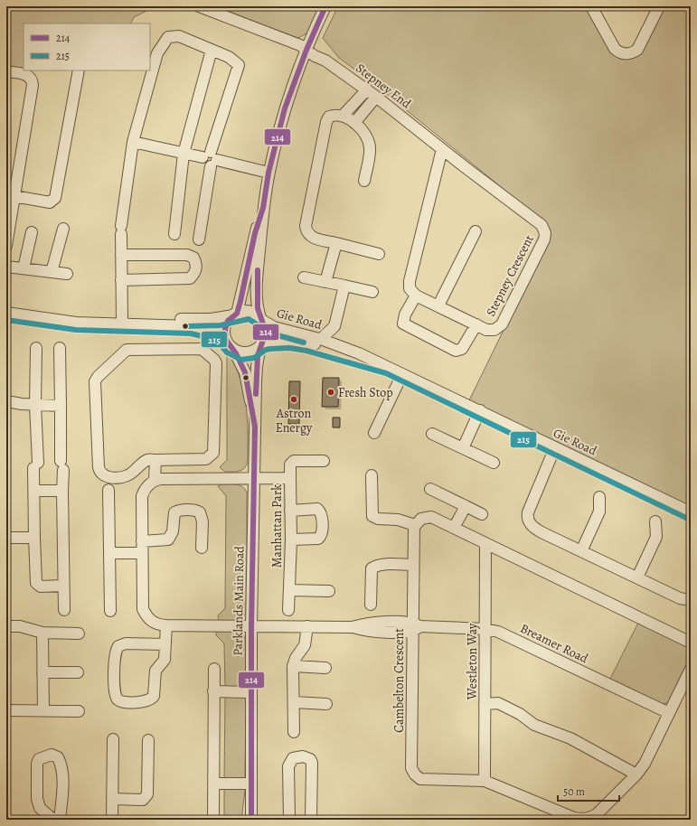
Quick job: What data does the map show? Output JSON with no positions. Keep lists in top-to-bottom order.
{
  "streets": {
    "street": [
      "Stepney End",
      "Stepney Crescent",
      "Gie Road",
      "Manhattan Park",
      "Parklands Main Road",
      "Breamer Road",
      "Westleton Way",
      "Cambelton Crescent"
    ]
  },
  "crossings": [
    ["Stepney End", "Stepney Crescent"],
    ["Gie Road", "Parklands Main Road"],
    ["Manhattan Park", "Parklands Main Road"],
    ["Manhattan Park", "Breamer Road"],
    ["Parklands Main Road", "Breamer Road"],
    ["Breamer Road", "Westleton Way"],
    ["Breamer Road", "Cambelton Crescent"],
    ["Westleton Way", "Cambelton Crescent"]
  ],
  "places": ["Fresh Stop", "Astron Energy"],
  "lines": ["transit line 214", "transit line 215"],
  "legend": ["214", "215"],
  "scale_bar": "50 m"
}
